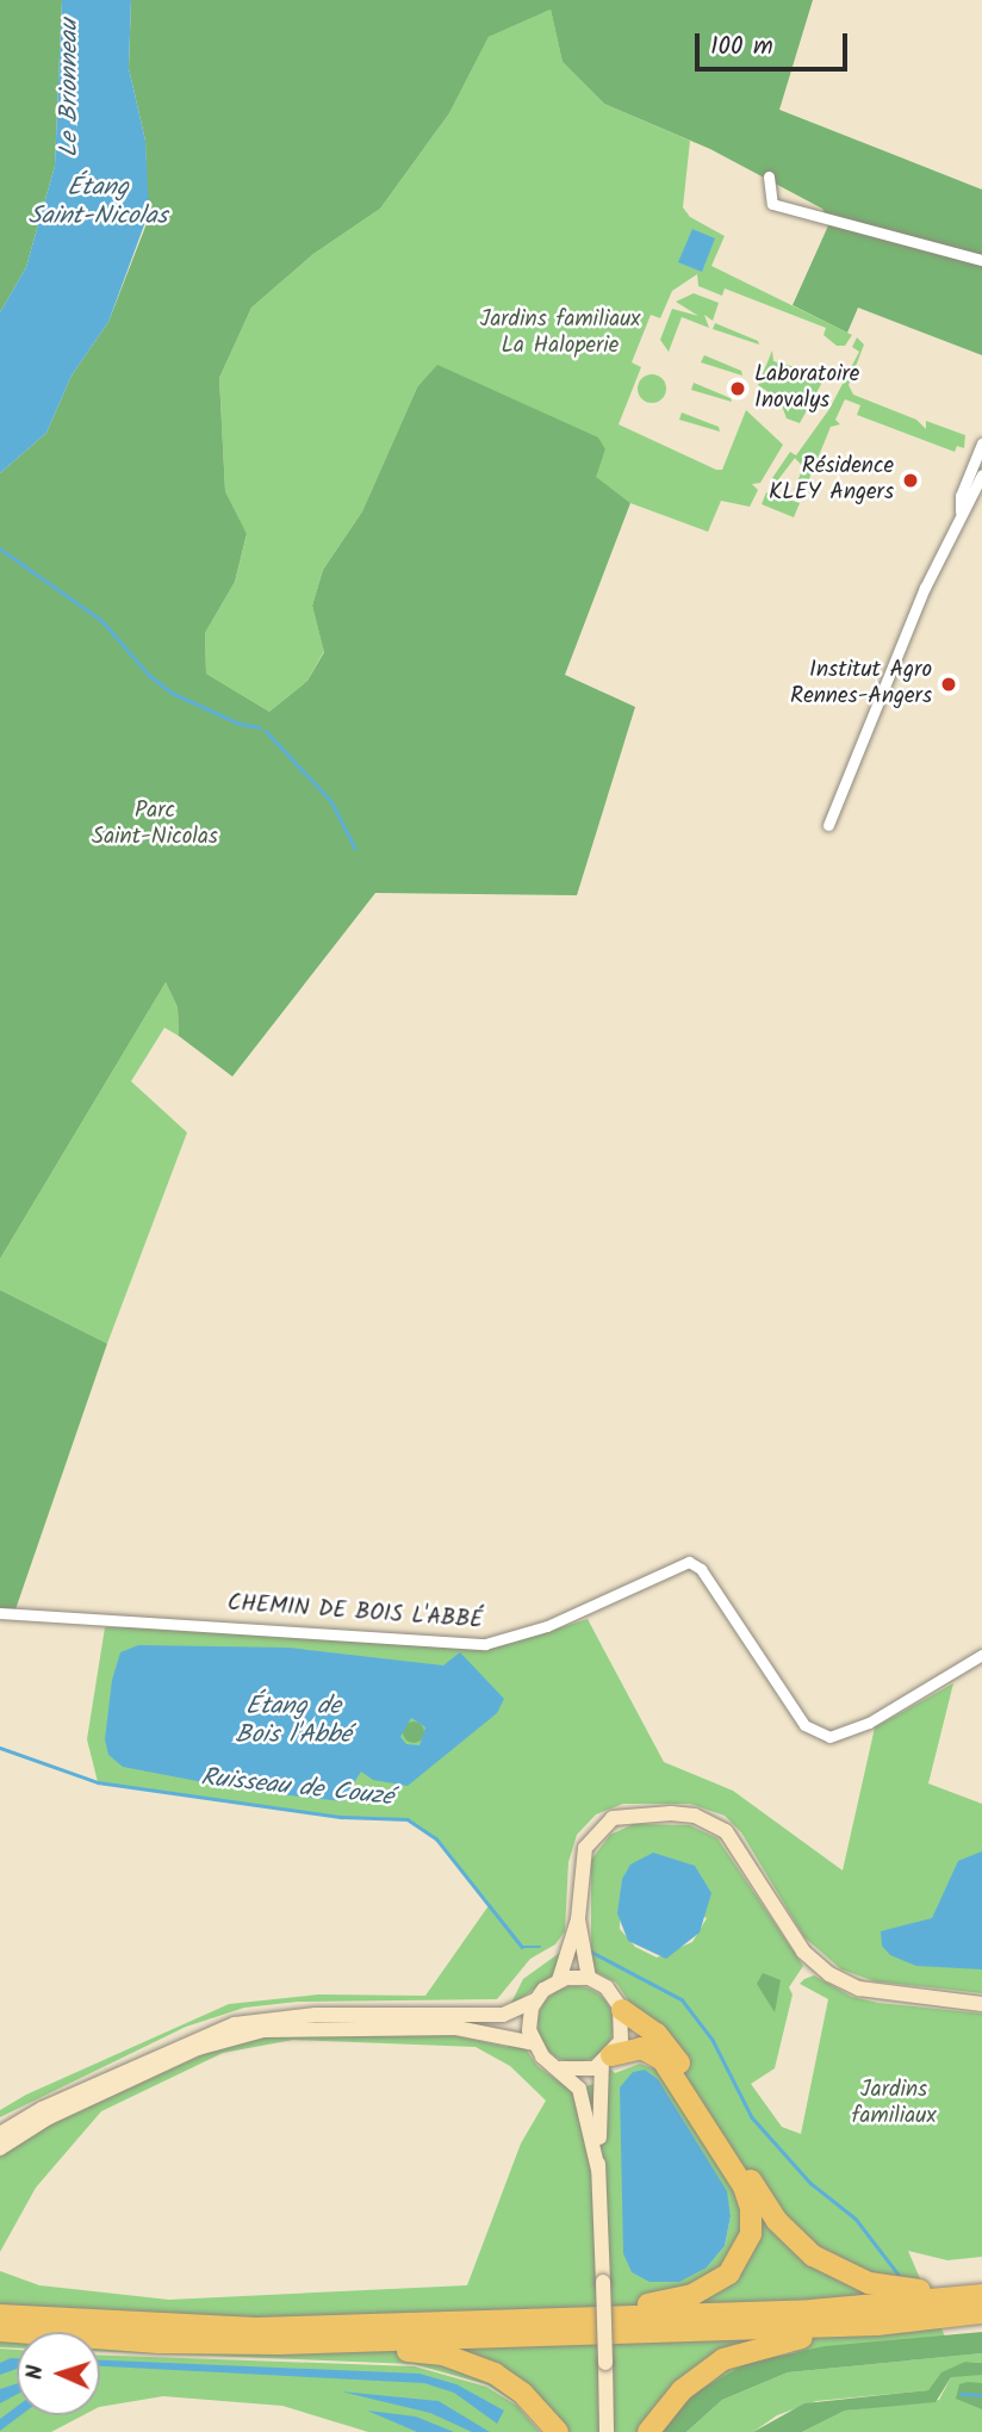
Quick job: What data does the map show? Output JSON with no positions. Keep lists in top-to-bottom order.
{
  "streets": {
    "street": ["CHEMIN DE BOIS L'ABBÉ"]
  },
  "water": [
    "Le Brionneau",
    "Étang Saint-Nicolas",
    "Étang de Bois l'Abbé",
    "Ruisseau de Couzé"
  ],
  "parks": ["Jardins familiaux La Haloperie", "Parc Saint-Nicolas", "Jardins familiaux"],
  "places": ["Laboratoire Inovalys", "Résidence KLEY Angers", "Institut Agro Rennes-Angers"],
  "scale_bar": "100 m",
  "north": "left"
}
